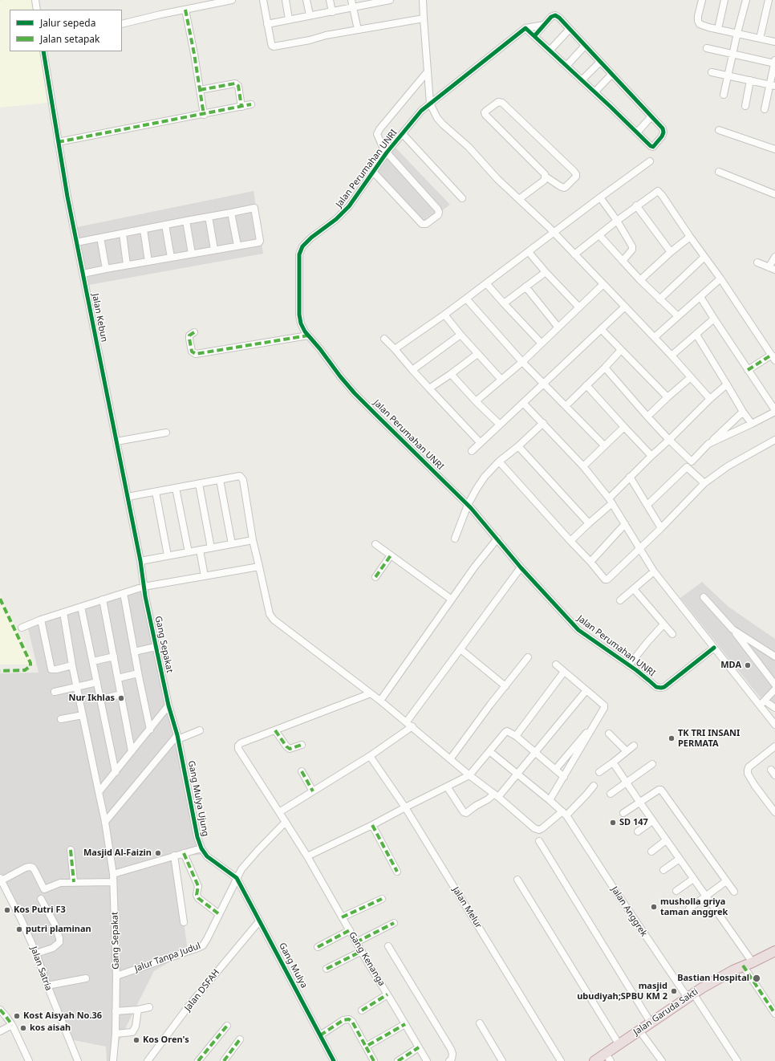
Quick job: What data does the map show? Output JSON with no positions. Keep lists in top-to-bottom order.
{
  "streets": {
    "highway": ["Jalan Garuda Sakti"],
    "street": [
      "Jalan Perumahan UNRI",
      "Jalan Kebun",
      "Gang Sepakat",
      "Gang Mulya Ujung",
      "Jalan Melur",
      "Jalan Anggrek",
      "Jalur Tanpa Judul",
      "Gang Kenanga",
      "Gang Mulya",
      "Jalan Satria",
      "Jalan DSFAH"
    ]
  },
  "crossings": [
    ["Jalan Kebun", "Gang Sepakat"],
    ["Gang Sepakat", "Gang Mulya Ujung"],
    ["Gang Sepakat", "Jalur Tanpa Judul"],
    ["Gang Mulya Ujung", "Jalur Tanpa Judul"],
    ["Gang Mulya Ujung", "Gang Mulya"],
    ["Jalan Anggrek", "Jalan Garuda Sakti"],
    ["Jalur Tanpa Judul", "Gang Kenanga"],
    ["Jalur Tanpa Judul", "Gang Mulya"],
    ["Gang Mulya", "Jalan DSFAH"]
  ],
  "places": [
    "MDA",
    "Nur Ikhlas",
    "TK TRI INSANI PERMATA",
    "SD 147",
    "Masjid Al-Faizin",
    "musholla griya taman anggrek",
    "Kos Putri F3",
    "putri plaminan",
    "Bastian Hospital",
    "masjid ubudiyah;SPBU KM 2",
    "Kost Aisyah No.36",
    "kos aisah",
    "Kos Oren's"
  ],
  "legend": ["Jalur sepeda", "Jalan setapak"]
}
